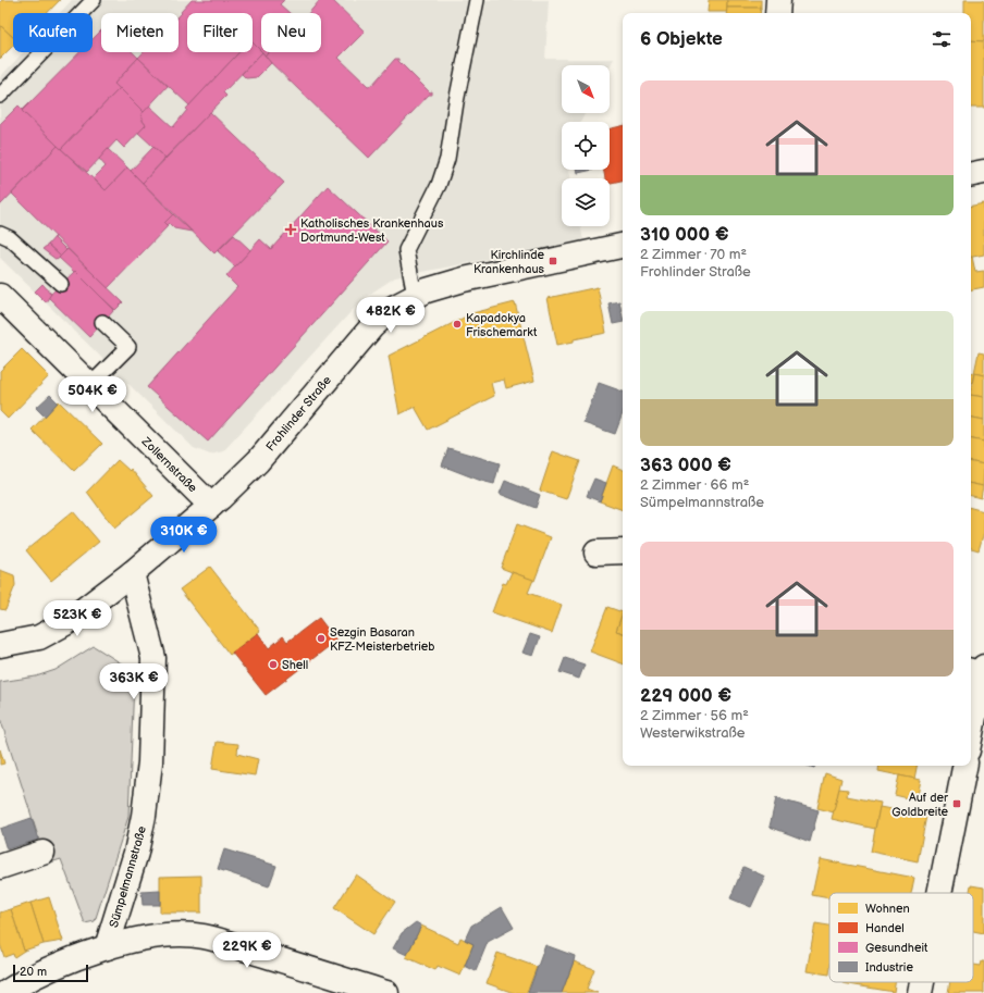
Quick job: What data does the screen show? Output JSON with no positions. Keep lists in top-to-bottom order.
{
  "streets": {
    "street": ["Frohlinder Straße", "Zollernstraße", "Sümpelmannstraße"]
  },
  "crossings": [
    ["Frohlinder Straße", "Zollernstraße"],
    ["Frohlinder Straße", "Sümpelmannstraße"]
  ],
  "places": {
    "health": ["Katholisches Krankenhaus Dortmund-West"],
    "transit": ["Kirchlinde Krankenhaus", "Auf der Goldbreite"],
    "other": ["Kapadokya Frischemarkt", "Sezgin Basaran KFZ-Meisterbetrieb", "Shell"]
  },
  "legend": [
    "Wohnen",
    "Handel",
    "Gesundheit",
    "Industrie"
  ],
  "scale_bar": "20 m",
  "north": "bottom right",
  "page": {
    "chip": [
      "Kaufen",
      "Mieten",
      "Filter",
      "Neu"
    ],
    "heading": "6 Objekte",
    "list": [
      {
        "name": "310 000 €",
        "note": "2 Zimmer · 70 m² · Frohlinder Straße"
      },
      {
        "name": "363 000 €",
        "note": "2 Zimmer · 66 m² · Sümpelmannstraße"
      },
      {
        "name": "229 000 €",
        "note": "2 Zimmer · 56 m² · Westerwikstraße"
      }
    ],
    "price": [
      "482K €",
      "504K €",
      "310K €",
      "523K €",
      "363K €",
      "229K €"
    ],
    "scale": "20 m"
  }
}
